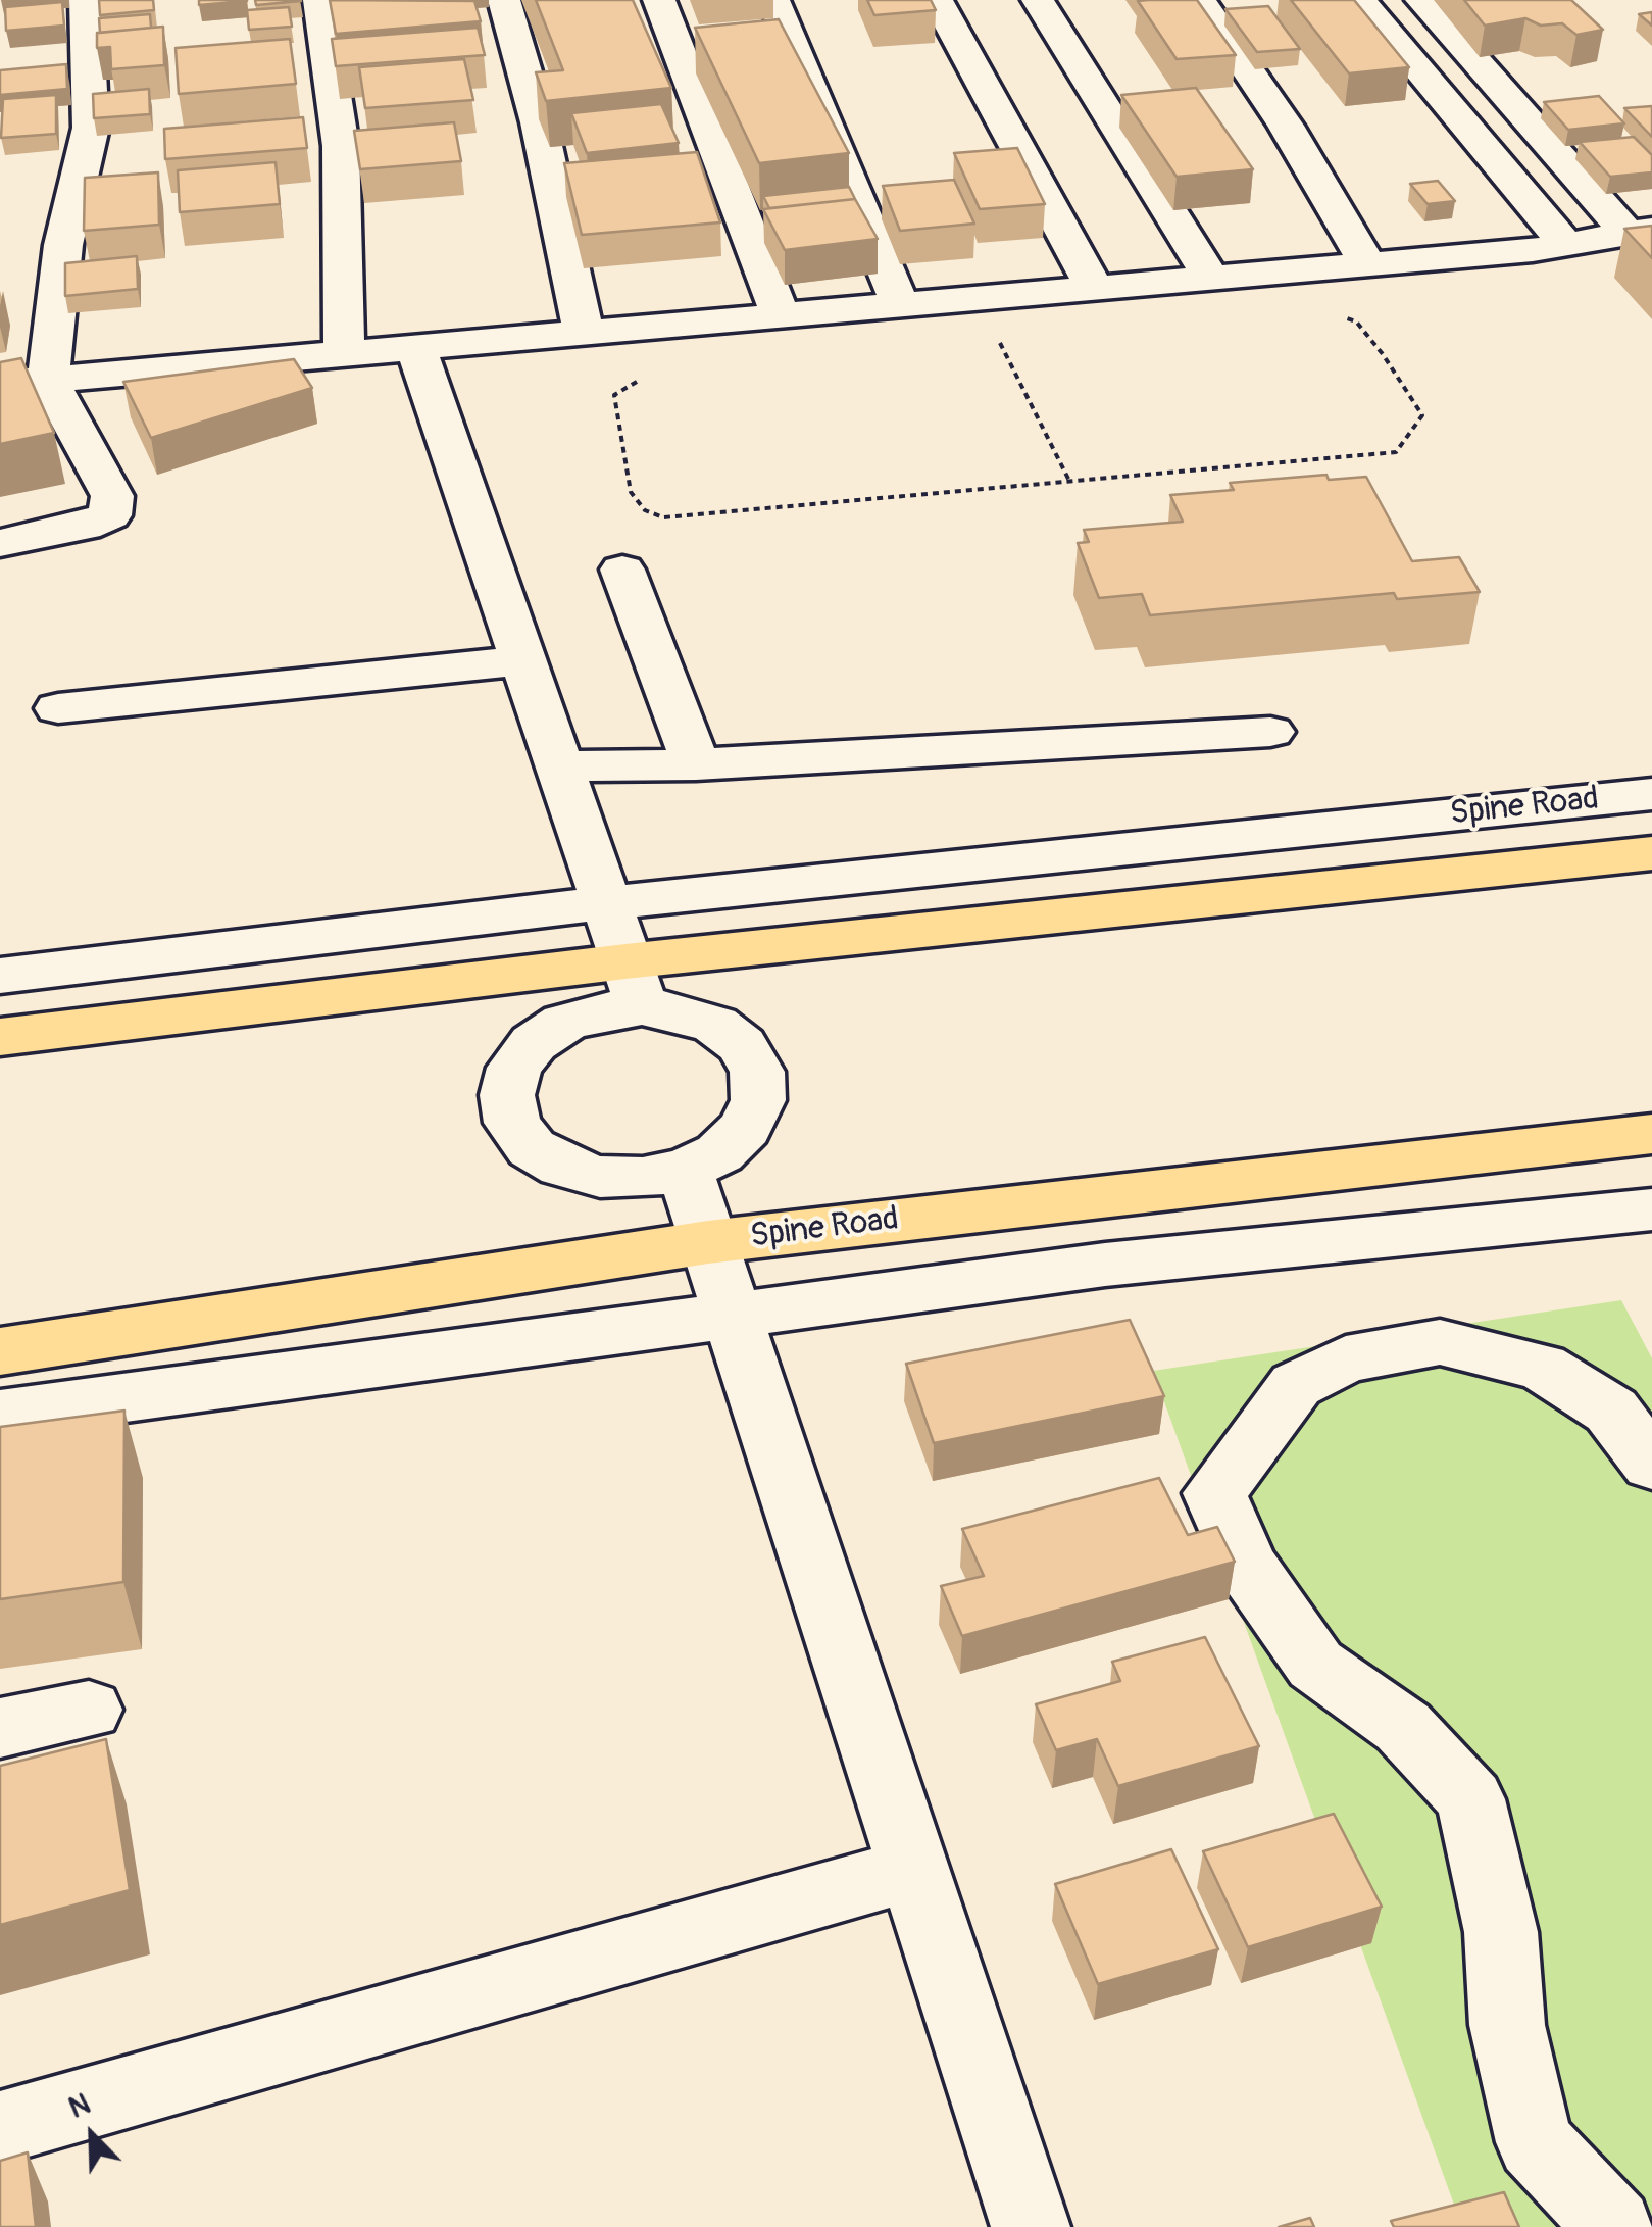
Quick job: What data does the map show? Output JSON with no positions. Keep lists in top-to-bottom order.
{
  "streets": {
    "main road": ["Spine Road"]
  },
  "north": "top left"
}
